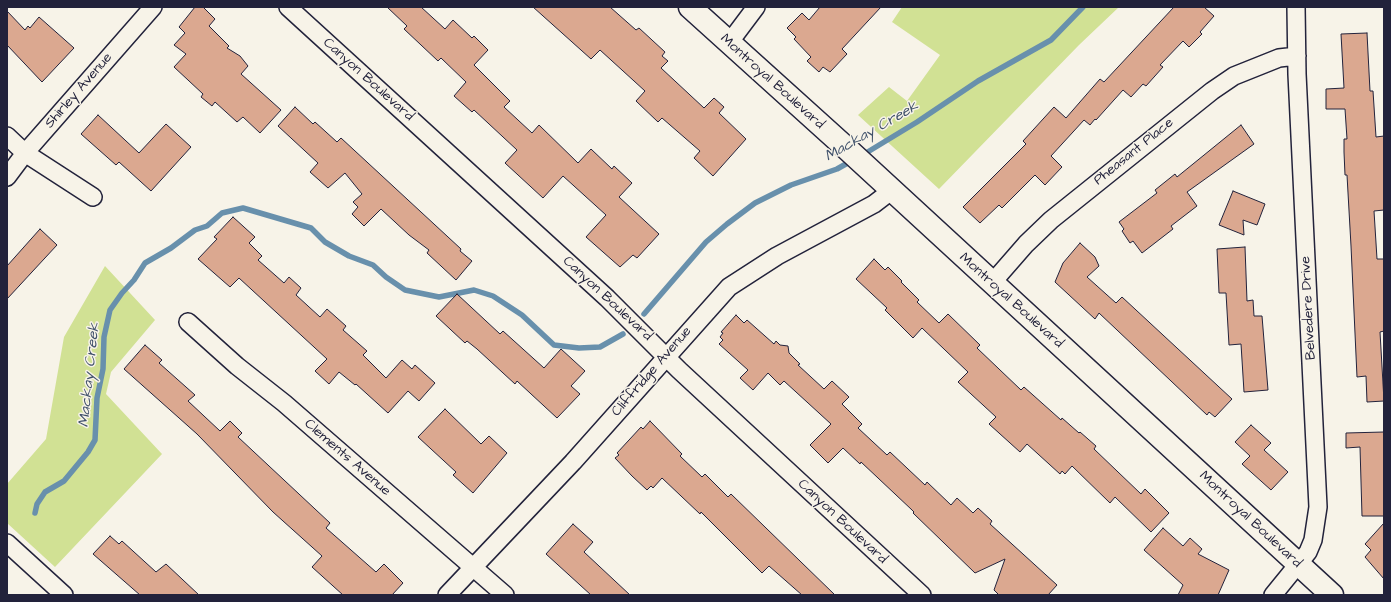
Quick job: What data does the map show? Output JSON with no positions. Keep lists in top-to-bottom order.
{
  "streets": {
    "street": [
      "Canyon Boulevard",
      "Montroyal Boulevard",
      "Shirley Avenue",
      "Pheasant Place",
      "Belvedere Drive",
      "Cliffridge Avenue",
      "Clements Avenue"
    ]
  },
  "crossings": [
    ["Canyon Boulevard", "Cliffridge Avenue"],
    ["Montroyal Boulevard", "Pheasant Place"],
    ["Montroyal Boulevard", "Belvedere Drive"],
    ["Montroyal Boulevard", "Cliffridge Avenue"],
    ["Pheasant Place", "Belvedere Drive"],
    ["Cliffridge Avenue", "Clements Avenue"]
  ],
  "water": ["Mackay Creek"]
}
